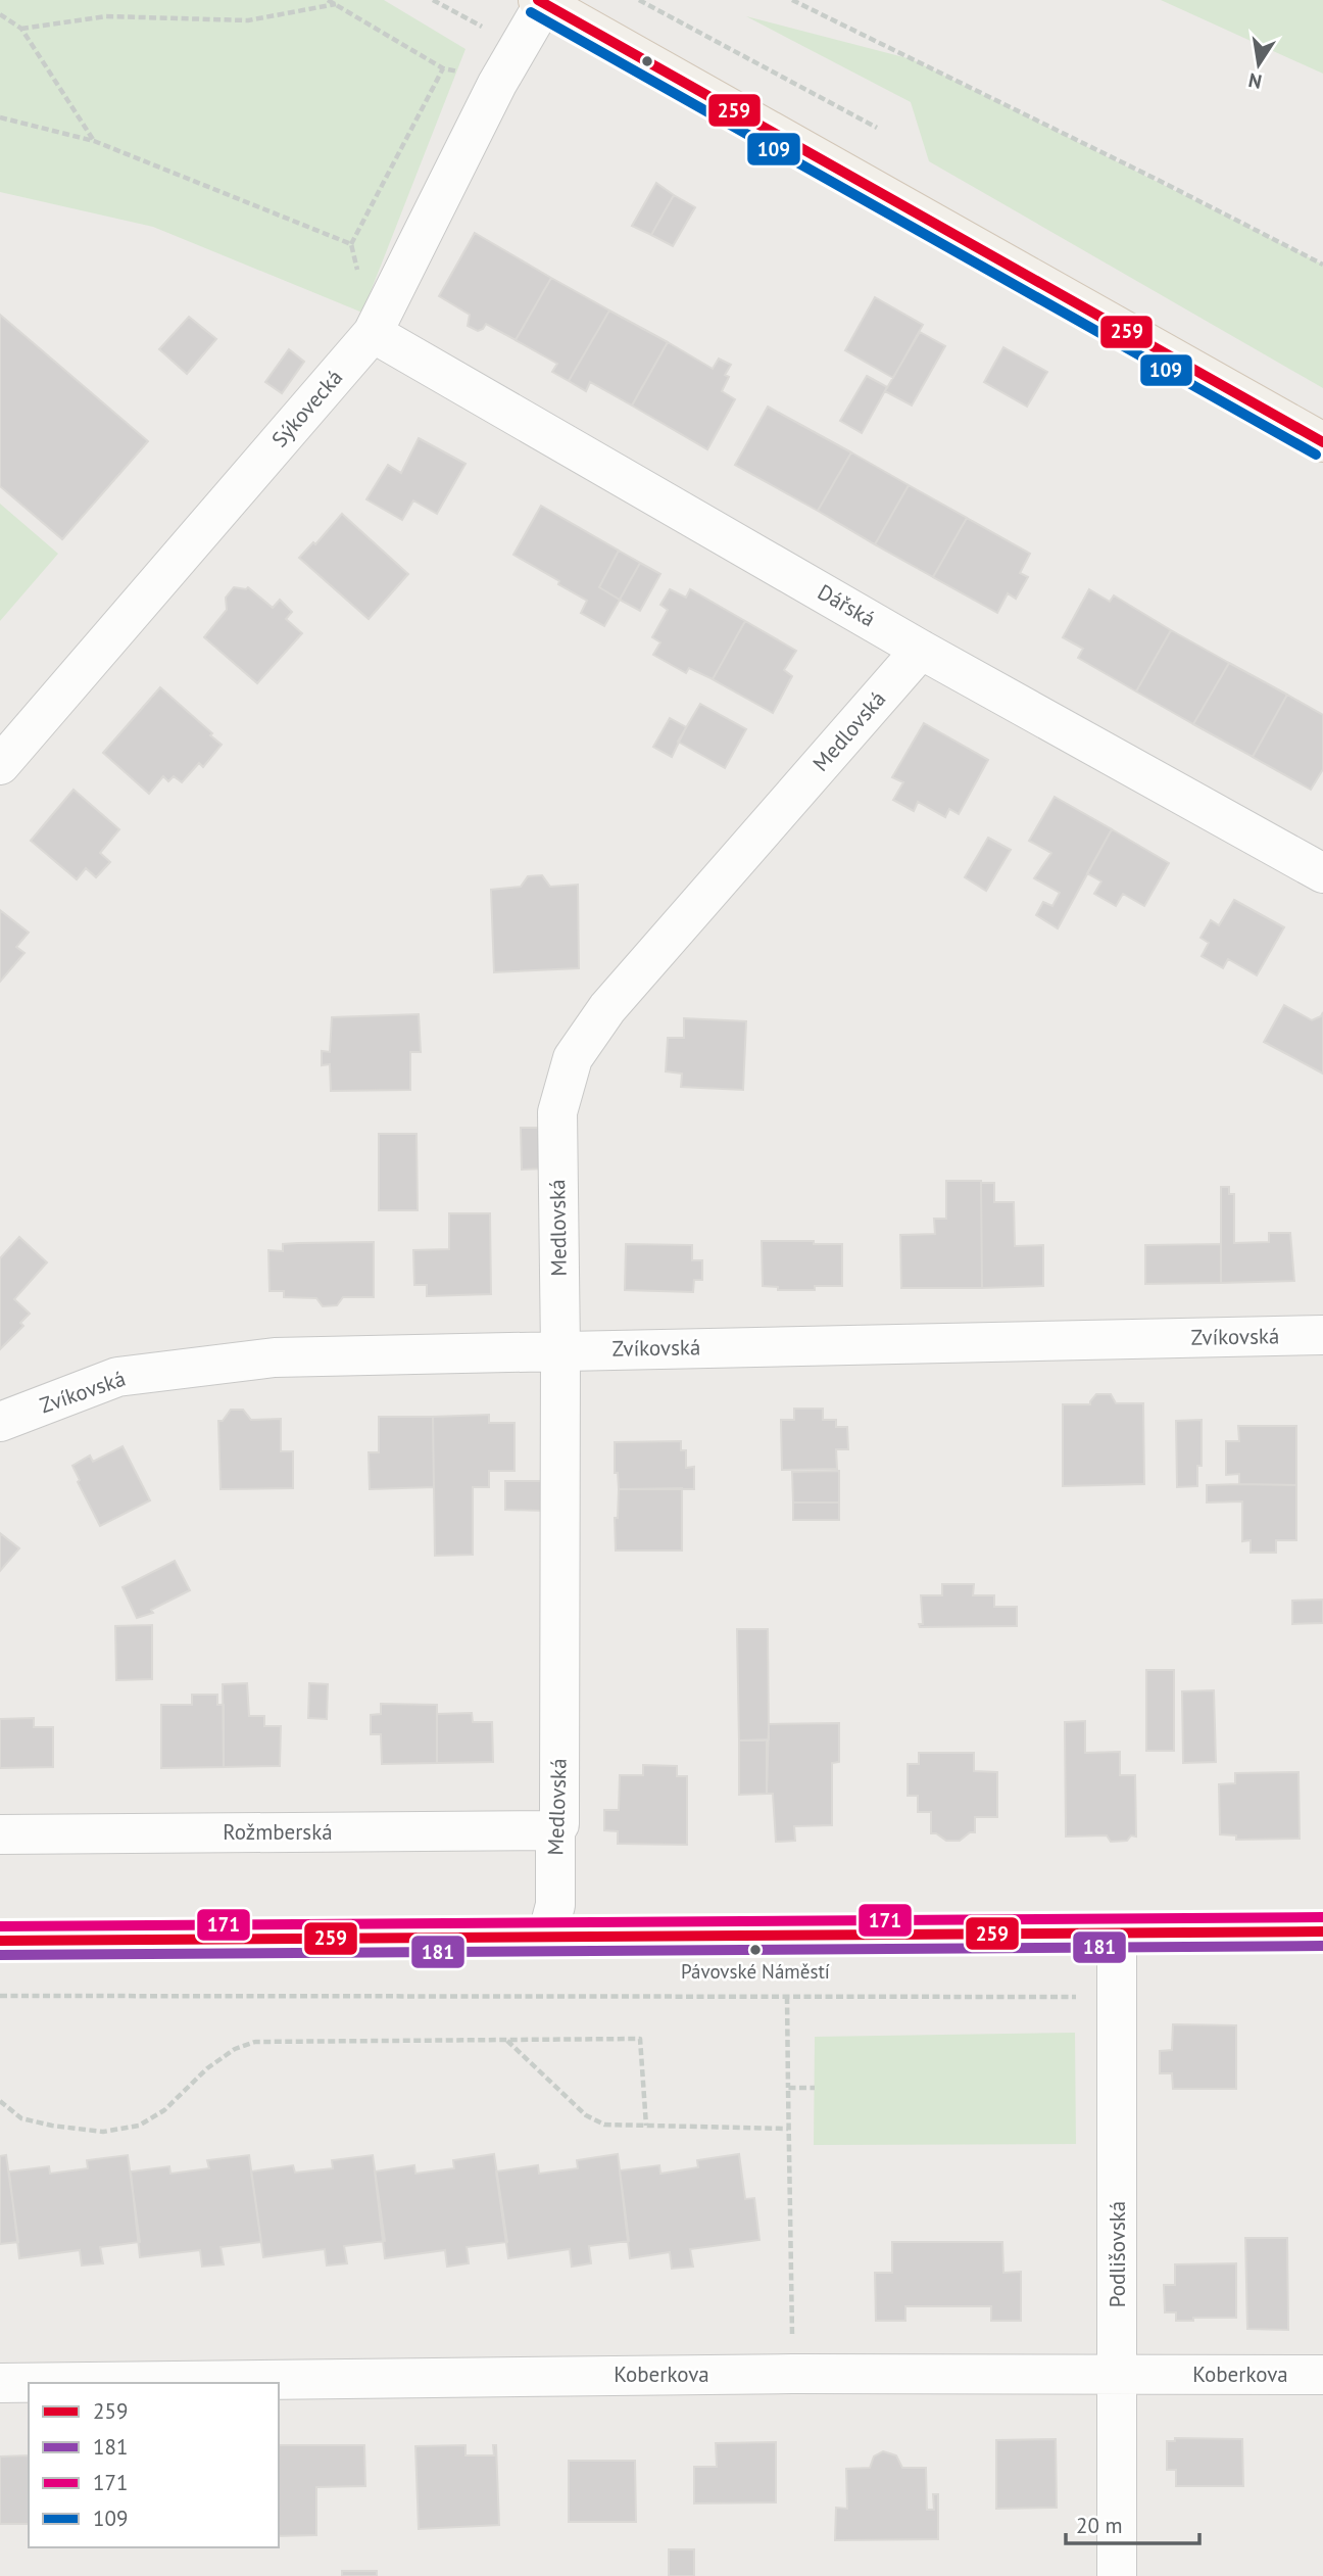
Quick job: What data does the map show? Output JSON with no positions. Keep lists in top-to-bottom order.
{
  "streets": {
    "street": [
      "Sýkovecká",
      "Dářská",
      "Medlovská",
      "Zvíkovská",
      "Rožmberská",
      "Podlišovská",
      "Koberkova"
    ]
  },
  "crossings": [
    ["Sýkovecká", "Dářská"],
    ["Dářská", "Medlovská"],
    ["Medlovská", "Zvíkovská"],
    ["Medlovská", "Rožmberská"],
    ["Podlišovská", "Koberkova"]
  ],
  "places": ["Pávovské Náměstí"],
  "lines": [
    "transit line 259",
    "transit line 109",
    "transit line 171",
    "transit line 181"
  ],
  "legend": [
    "259",
    "181",
    "171",
    "109"
  ],
  "scale_bar": "20 m",
  "north": "bottom"
}
